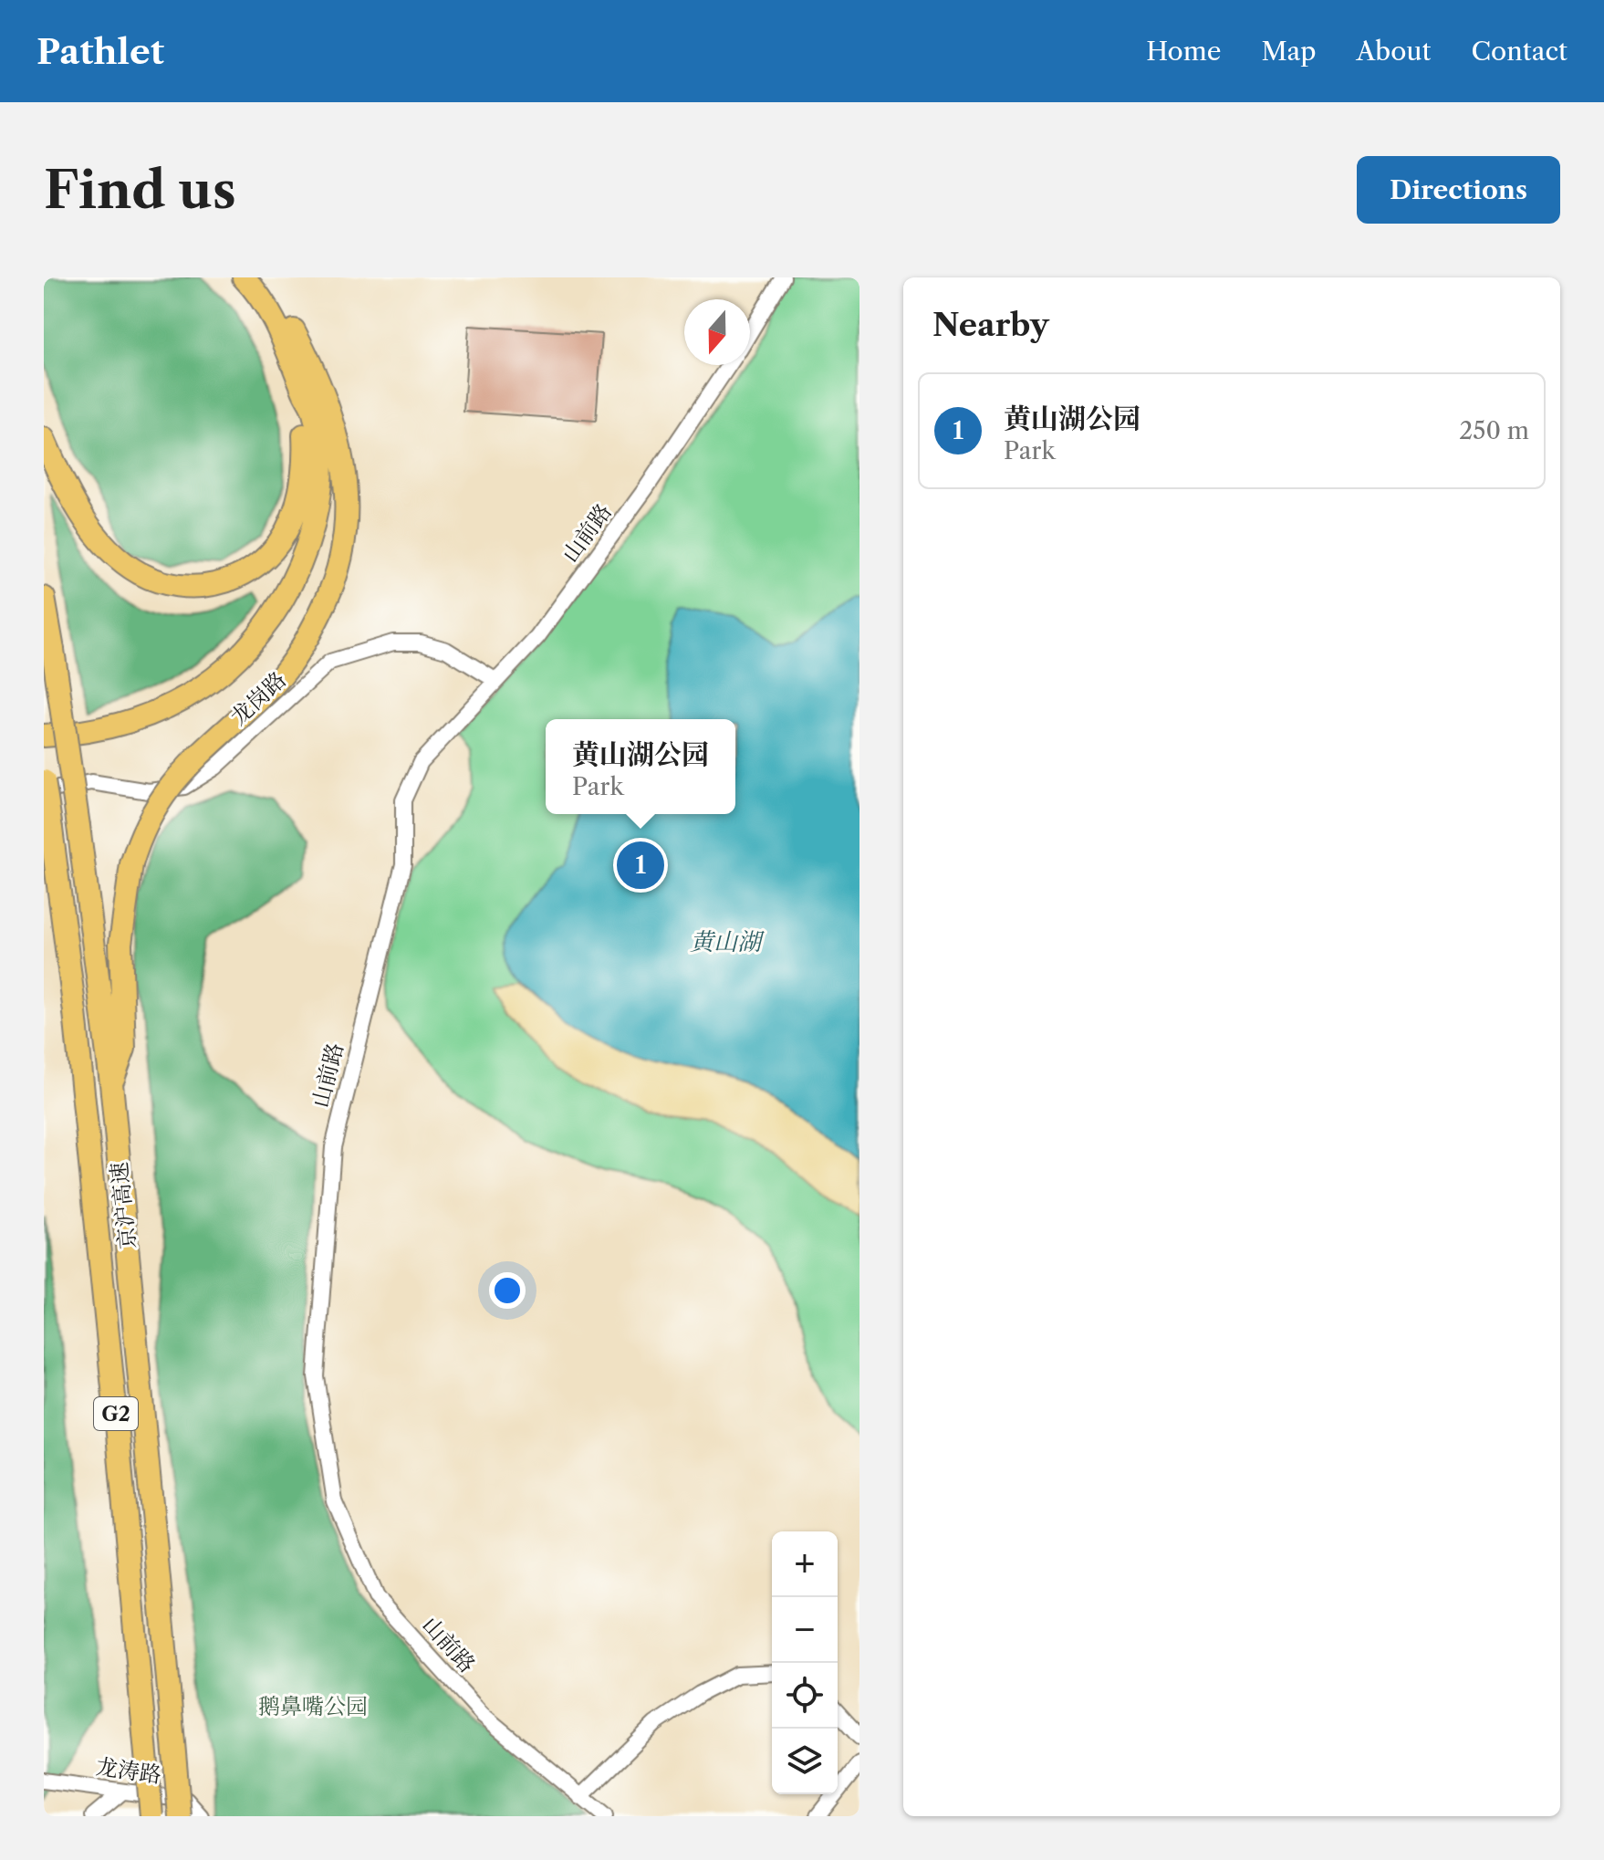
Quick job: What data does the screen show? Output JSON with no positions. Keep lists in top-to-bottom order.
{
  "streets": {
    "highway": ["京沪高速", "G2"],
    "street": ["山前路", "龙岗路", "龙涛路"]
  },
  "crossings": [
    ["山前路", "龙岗路"]
  ],
  "water": ["黄山湖"],
  "parks": ["鹅鼻嘴公园"],
  "north": "bottom",
  "page": {
    "header": "Pathlet",
    "nav": [
      "Home",
      "Map",
      "About",
      "Contact"
    ],
    "buttons": "Directions",
    "title": "Find us",
    "heading": "Nearby",
    "list": [
      {
        "mark": "1",
        "name": "黄山湖公园",
        "note": "Park",
        "value": "250 m"
      }
    ],
    "popup": ["黄山湖公园", "Park"],
    "pins": "1",
    "map_buttons": ["+", "−"]
  }
}
